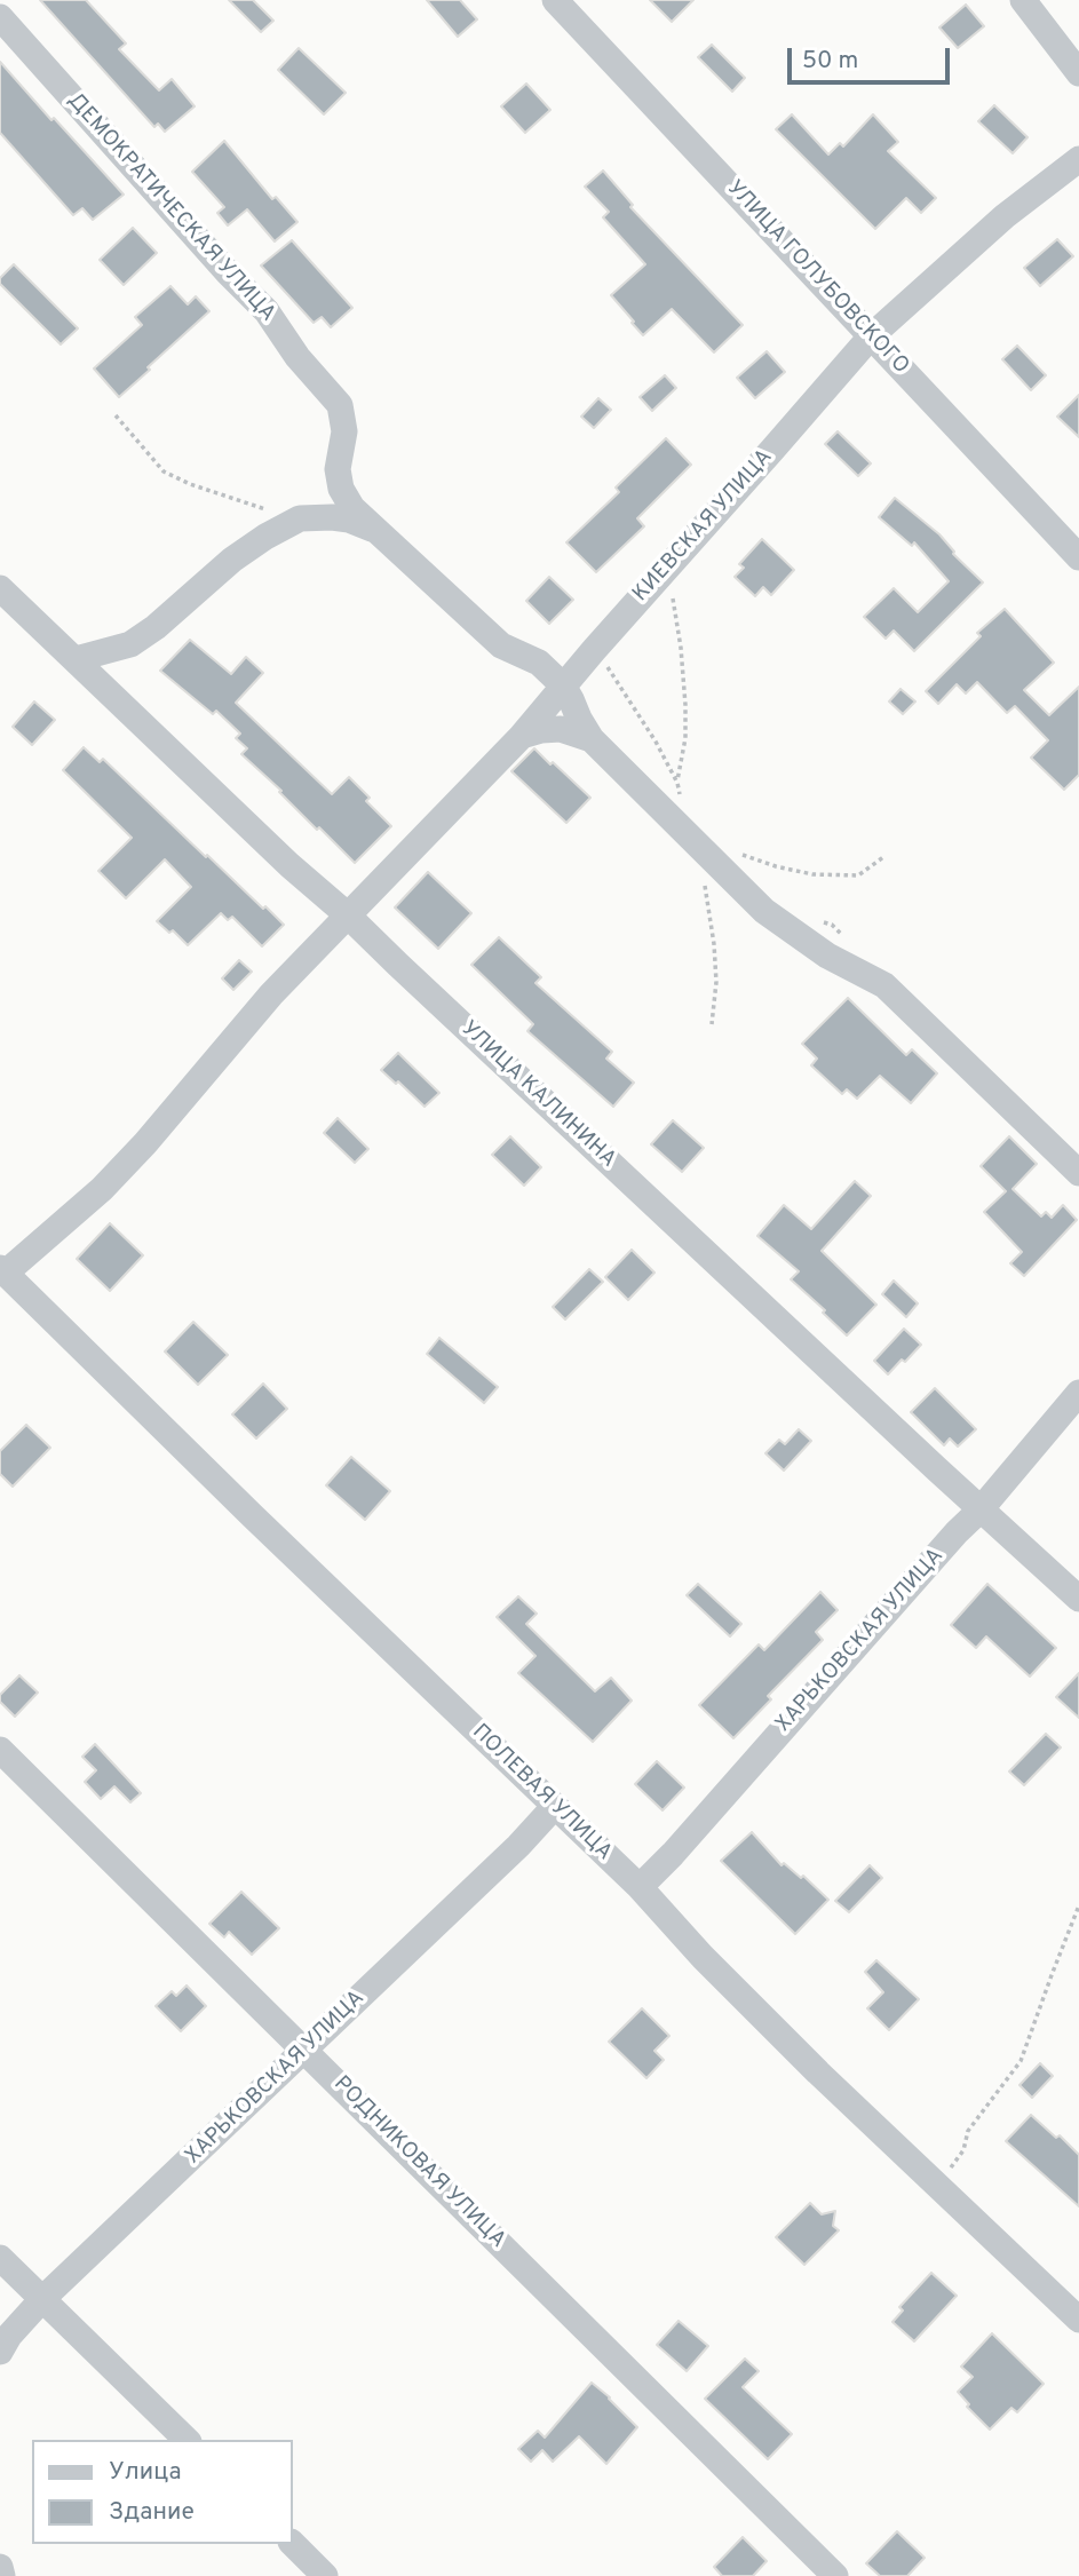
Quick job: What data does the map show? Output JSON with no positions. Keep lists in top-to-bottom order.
{
  "streets": {
    "street": [
      "ДЕМОКРАТИЧЕСКАЯ УЛИЦА",
      "УЛИЦА ГОЛУБОВСКОГО",
      "КИЕВСКАЯ УЛИЦА",
      "УЛИЦА КАЛИНИНА",
      "ХАРЬКОВСКАЯ УЛИЦА",
      "ПОЛЕВАЯ УЛИЦА",
      "РОДНИКОВАЯ УЛИЦА"
    ]
  },
  "crossings": [
    ["ДЕМОКРАТИЧЕСКАЯ УЛИЦА", "КИЕВСКАЯ УЛИЦА"],
    ["УЛИЦА ГОЛУБОВСКОГО", "КИЕВСКАЯ УЛИЦА"],
    ["КИЕВСКАЯ УЛИЦА", "УЛИЦА КАЛИНИНА"],
    ["КИЕВСКАЯ УЛИЦА", "ПОЛЕВАЯ УЛИЦА"],
    ["УЛИЦА КАЛИНИНА", "ХАРЬКОВСКАЯ УЛИЦА"],
    ["ХАРЬКОВСКАЯ УЛИЦА", "ПОЛЕВАЯ УЛИЦА"],
    ["ХАРЬКОВСКАЯ УЛИЦА", "РОДНИКОВАЯ УЛИЦА"]
  ],
  "legend": ["Улица", "Здание"],
  "scale_bar": "50 m"
}
